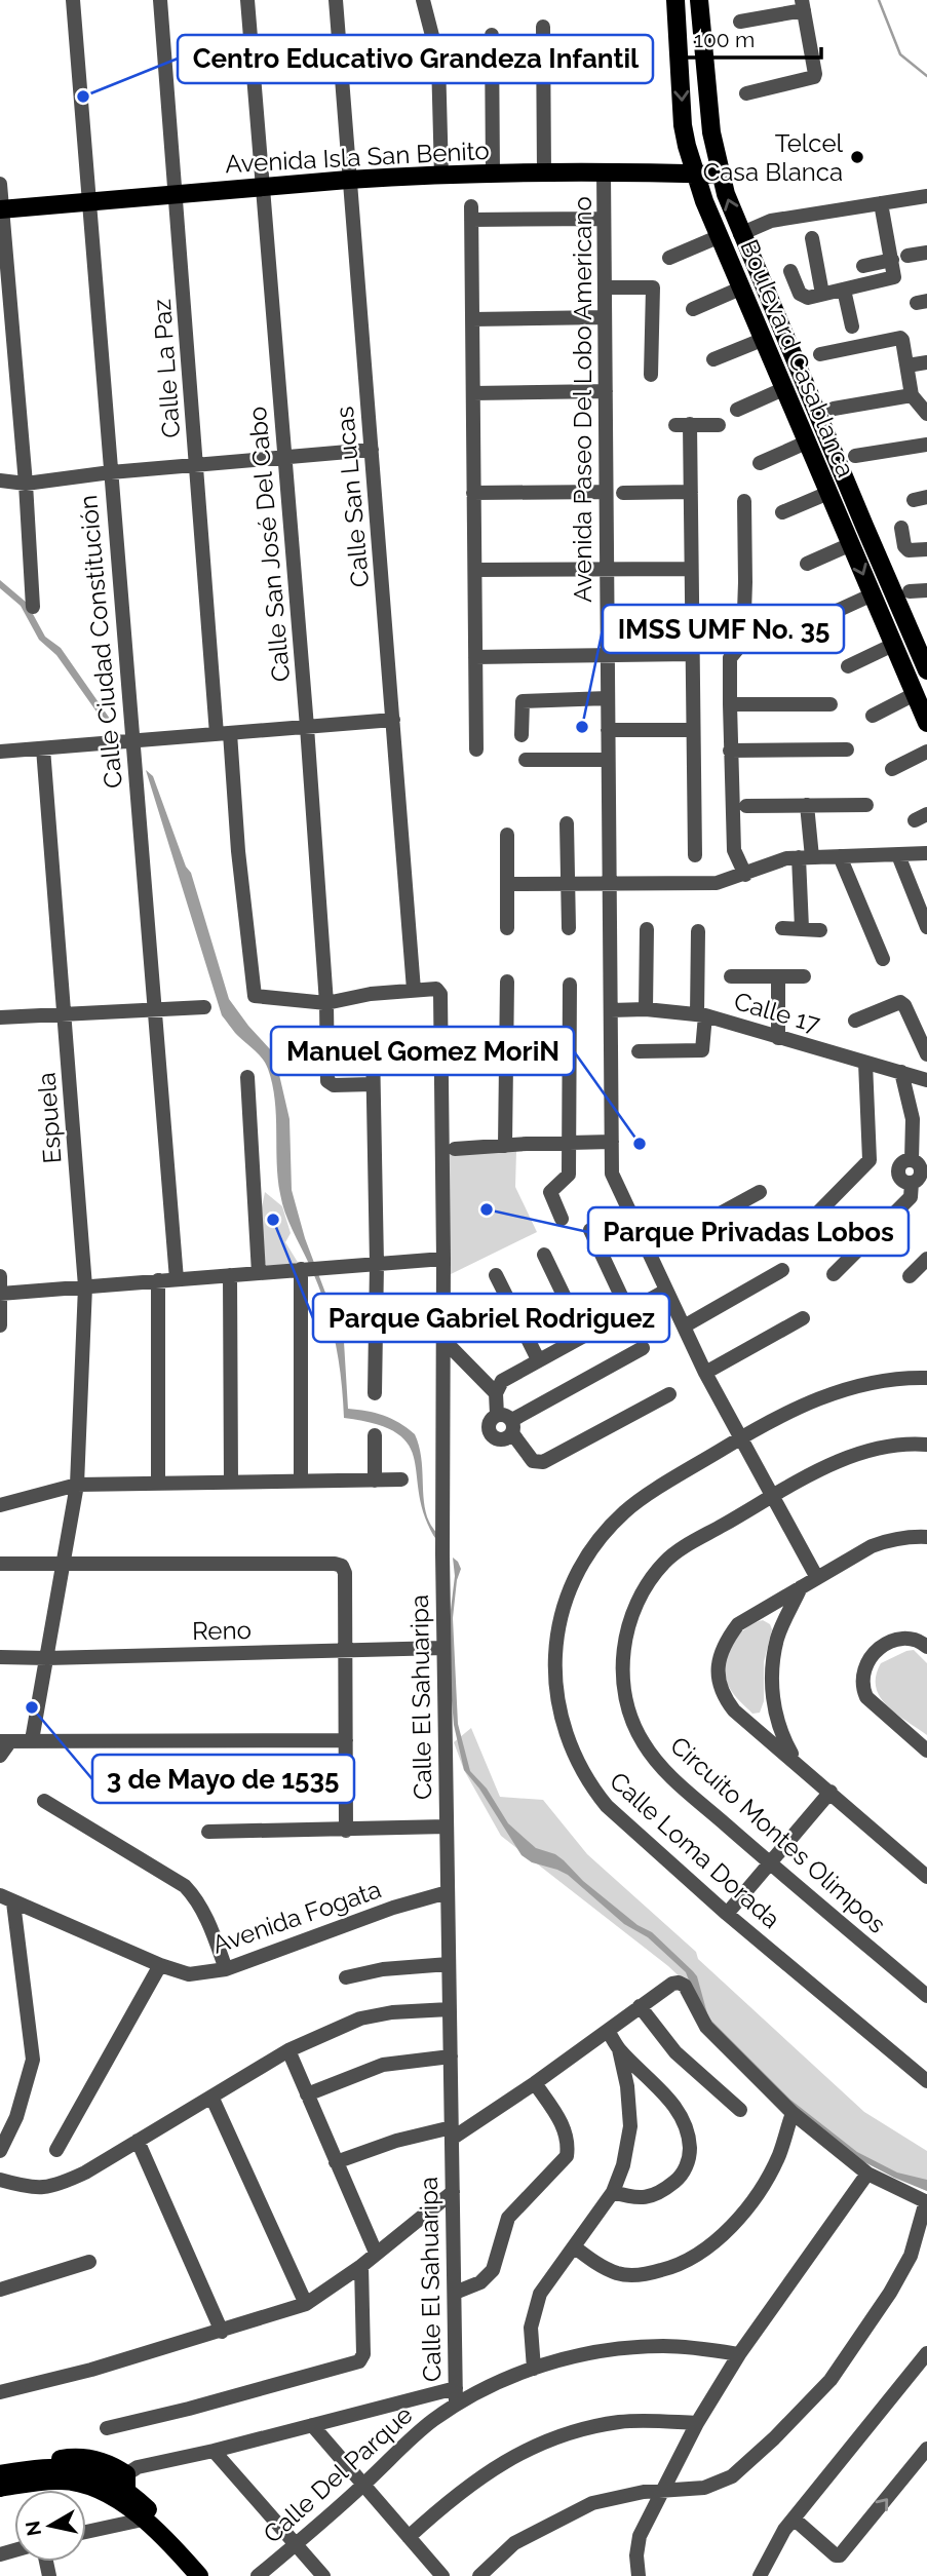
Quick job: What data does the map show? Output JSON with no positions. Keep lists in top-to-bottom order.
{
  "streets": {
    "main road": ["Avenida Isla San Benito", "Boulevard Casablanca"],
    "street": [
      "Calle La Paz",
      "Avenida Paseo Del Lobo Americano",
      "Calle San Lucas",
      "Calle San José Del Cabo",
      "Calle Ciudad Constitución",
      "Calle 17",
      "Espuela",
      "Reno",
      "Calle El Sahuaripa",
      "Circuito Montes Olimpos",
      "Calle Loma Dorada",
      "Avenida Fogata",
      "Calle Del Parque"
    ]
  },
  "crossings": [
    ["Avenida Isla San Benito", "Boulevard Casablanca"],
    ["Avenida Isla San Benito", "Calle La Paz"],
    ["Avenida Isla San Benito", "Avenida Paseo Del Lobo Americano"],
    ["Avenida Isla San Benito", "Calle San Lucas"],
    ["Avenida Isla San Benito", "Calle San José Del Cabo"],
    ["Avenida Isla San Benito", "Calle Ciudad Constitución"],
    ["Calle La Paz", "Calle San José Del Cabo"],
    ["Avenida Paseo Del Lobo Americano", "Calle 17"],
    ["Avenida Paseo Del Lobo Americano", "Circuito Montes Olimpos"],
    ["Avenida Paseo Del Lobo Americano", "Calle Loma Dorada"],
    ["Calle San Lucas", "Calle El Sahuaripa"],
    ["Espuela", "Reno"],
    ["Reno", "Calle El Sahuaripa"],
    ["Calle El Sahuaripa", "Avenida Fogata"],
    ["Calle El Sahuaripa", "Calle Del Parque"]
  ],
  "places": [
    "Centro Educativo Grandeza Infantil",
    "Telcel Casa Blanca",
    "IMSS UMF No. 35",
    "Manuel Gomez MoriN",
    "Parque Privadas Lobos",
    "Parque Gabriel Rodriguez",
    "3 de Mayo de 1535"
  ],
  "scale_bar": "100 m",
  "north": "left"
}
